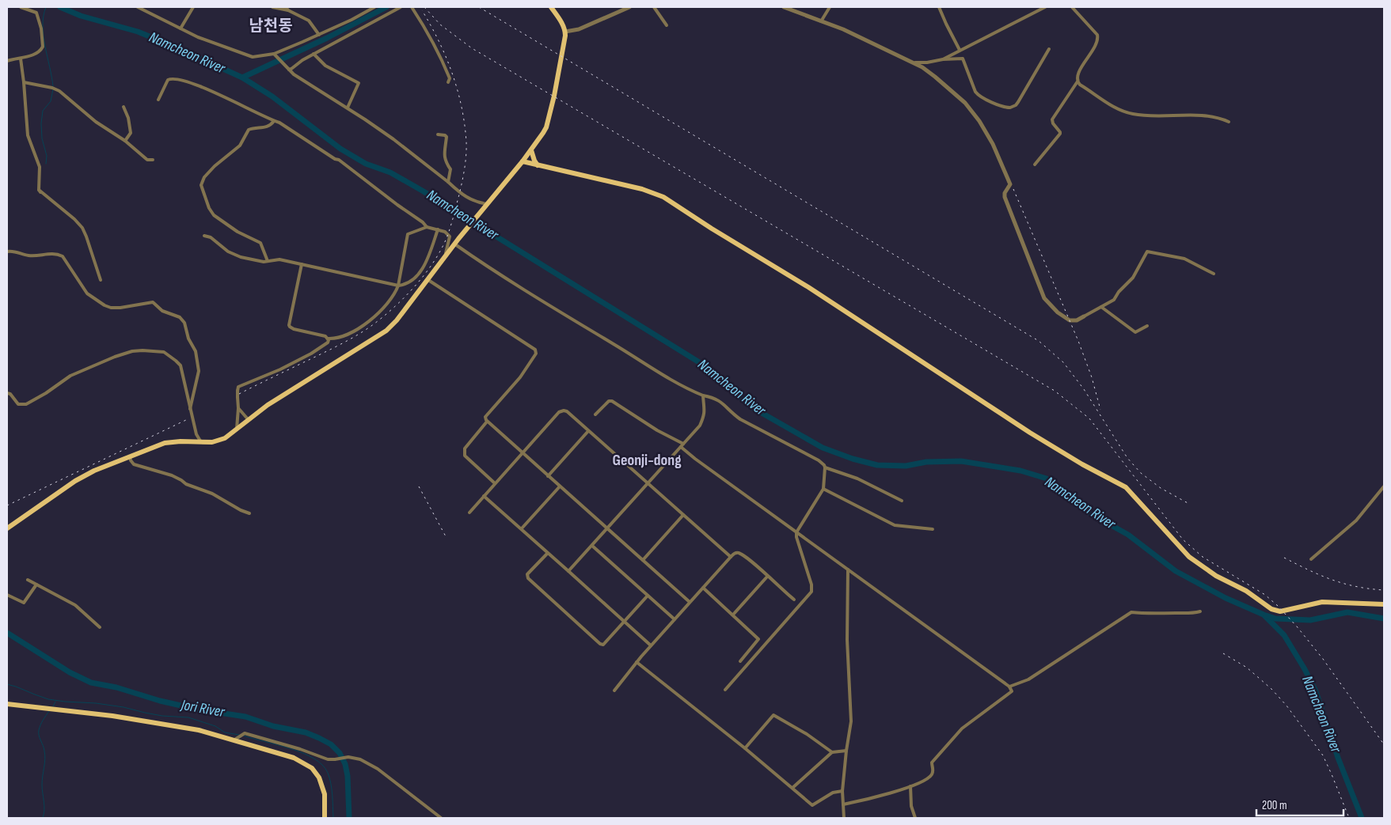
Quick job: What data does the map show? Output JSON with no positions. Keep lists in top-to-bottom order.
{
  "districts": ["남천동", "Geonji-dong"],
  "water": ["Namcheon River", "Jori River"],
  "scale_bar": "200 m"
}
